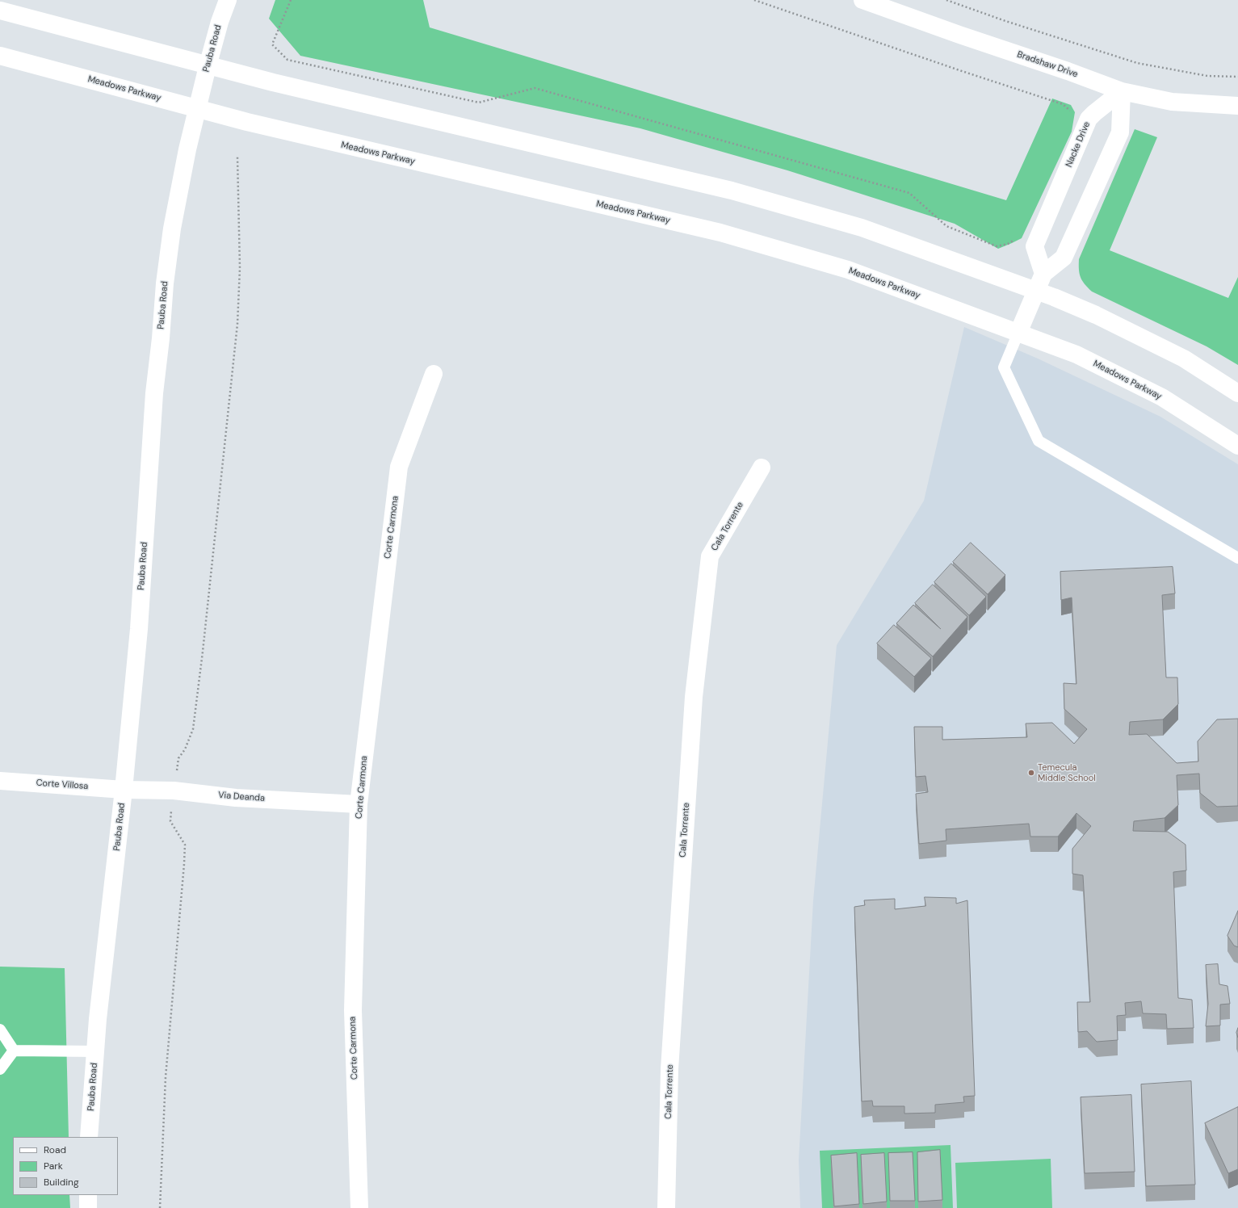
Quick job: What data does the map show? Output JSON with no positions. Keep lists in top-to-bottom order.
{
  "streets": {
    "main road": [
      "Pauba Road",
      "Bradshaw Drive",
      "Meadows Parkway",
      "Nacke Drive",
      "Cala Torrente",
      "Corte Carmona",
      "Corte Villosa",
      "Via Deanda"
    ]
  },
  "crossings": [
    ["Pauba Road", "Meadows Parkway"],
    ["Pauba Road", "Corte Villosa"],
    ["Pauba Road", "Via Deanda"],
    ["Bradshaw Drive", "Nacke Drive"],
    ["Corte Carmona", "Via Deanda"],
    ["Corte Villosa", "Via Deanda"]
  ],
  "places": ["Temecula Middle School"],
  "legend": ["Road", "Park", "Building"]
}
